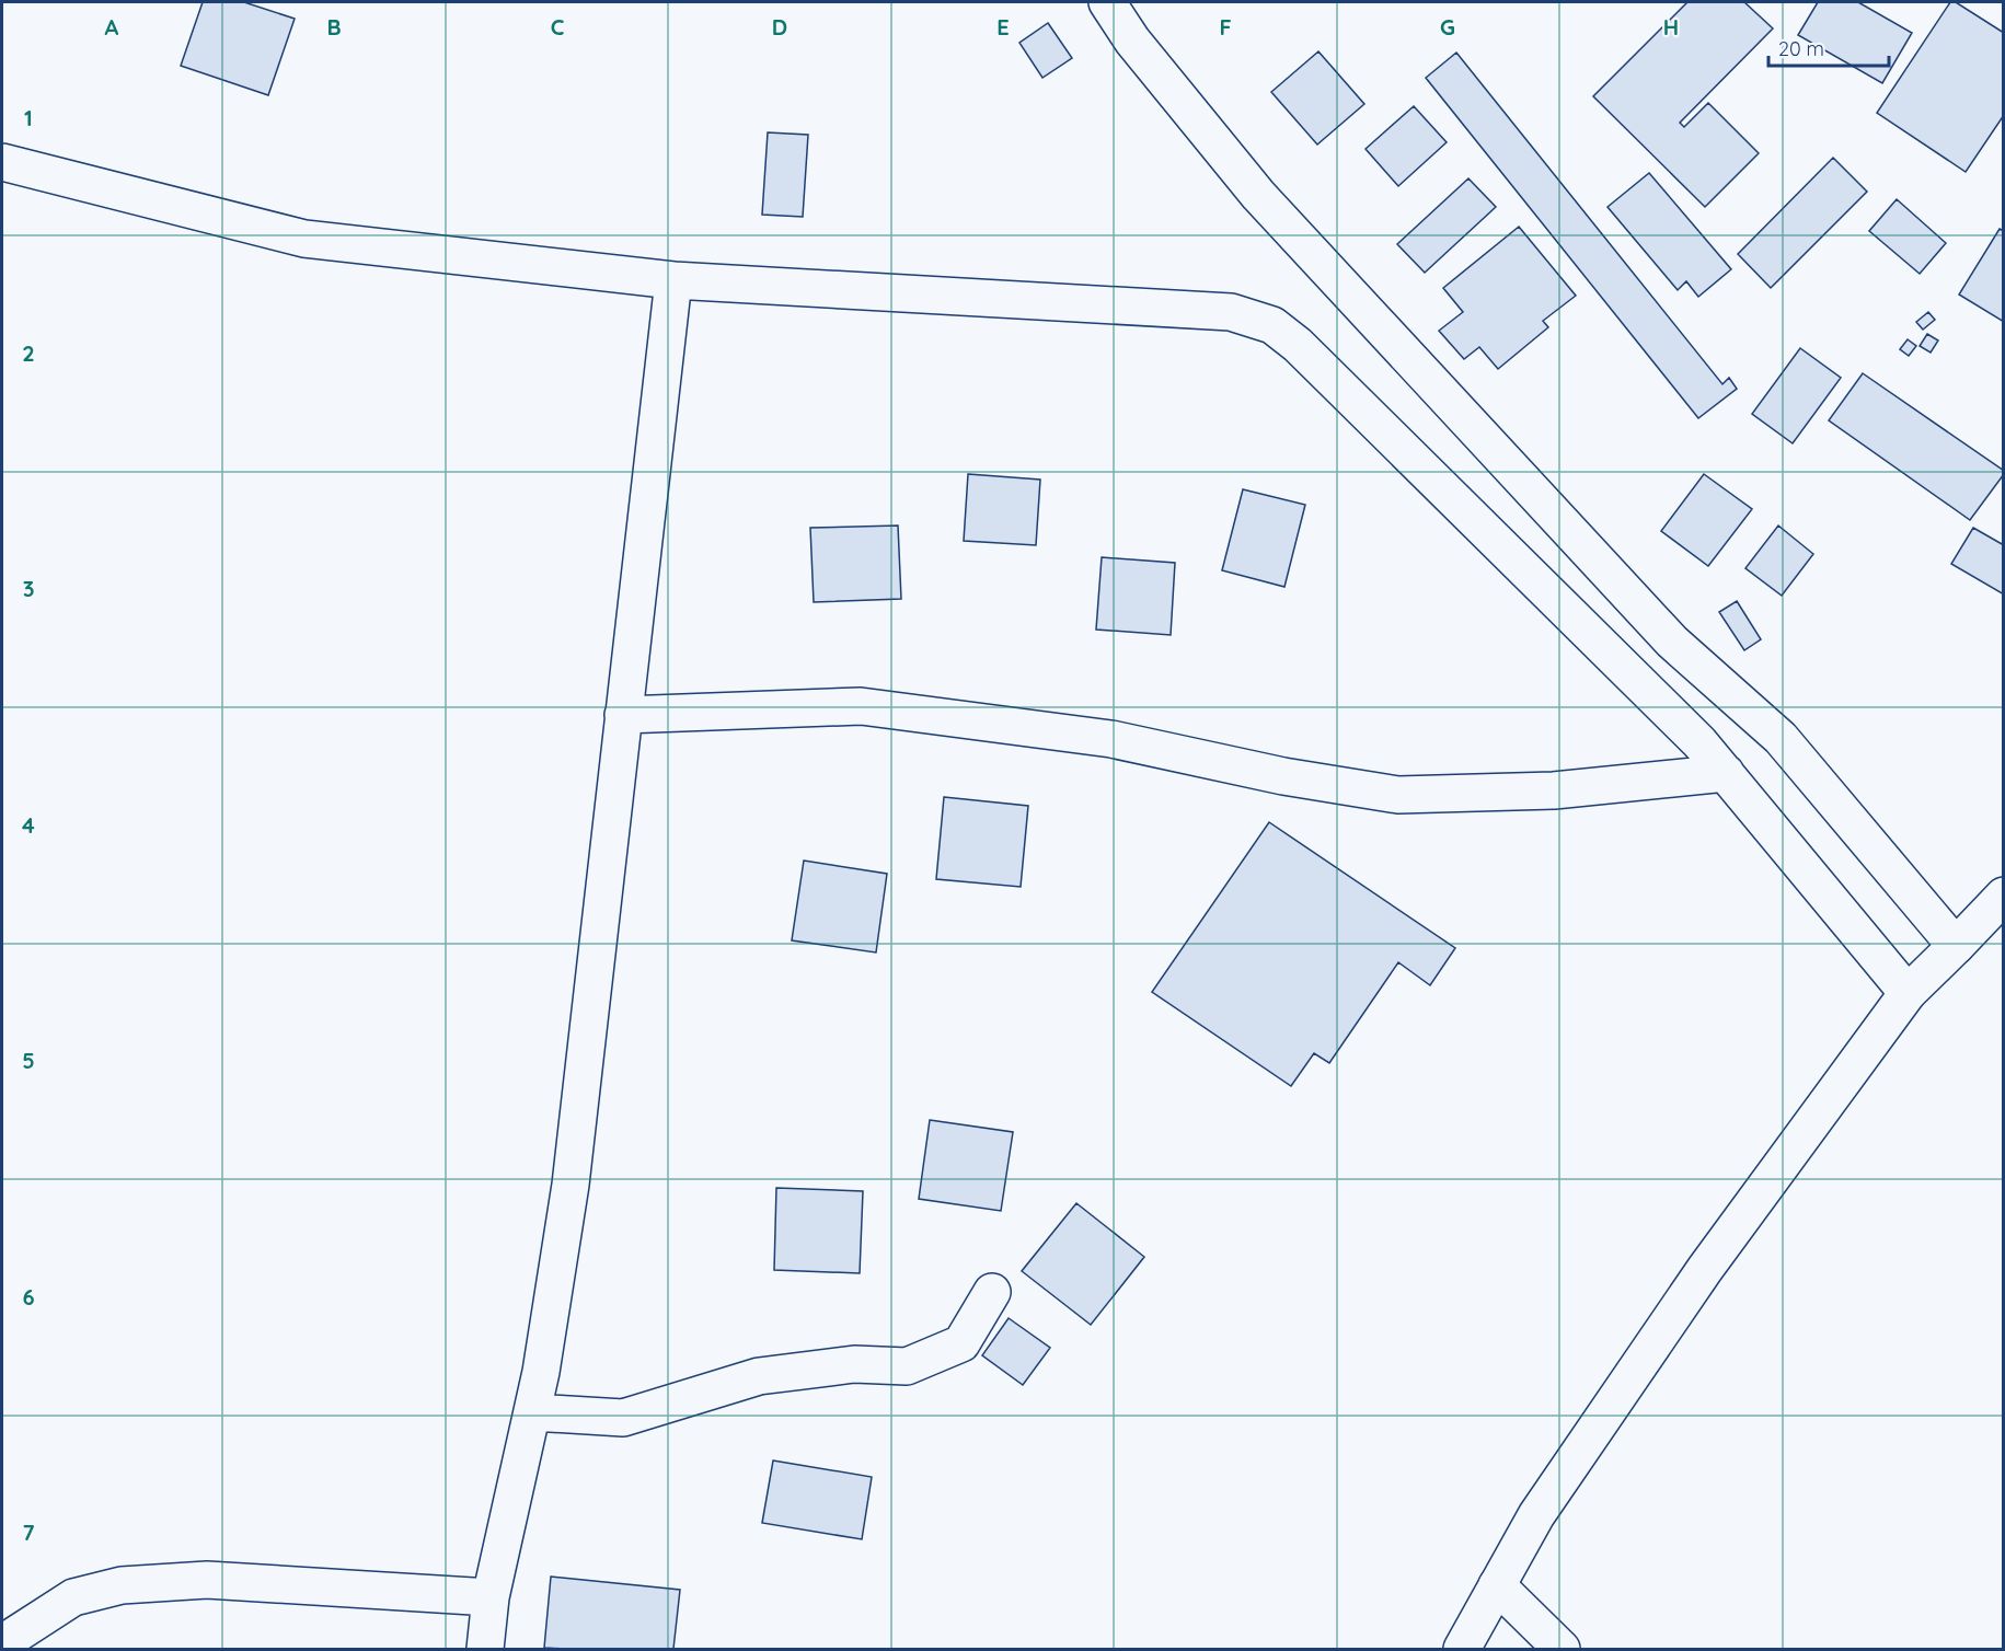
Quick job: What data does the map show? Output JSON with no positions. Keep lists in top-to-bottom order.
{
  "scale_bar": "20 m",
  "grid": {
    "columns": [
      "A",
      "B",
      "C",
      "D",
      "E",
      "F",
      "G",
      "H"
    ],
    "rows": [
      "1",
      "2",
      "3",
      "4",
      "5",
      "6",
      "7"
    ]
  }
}
